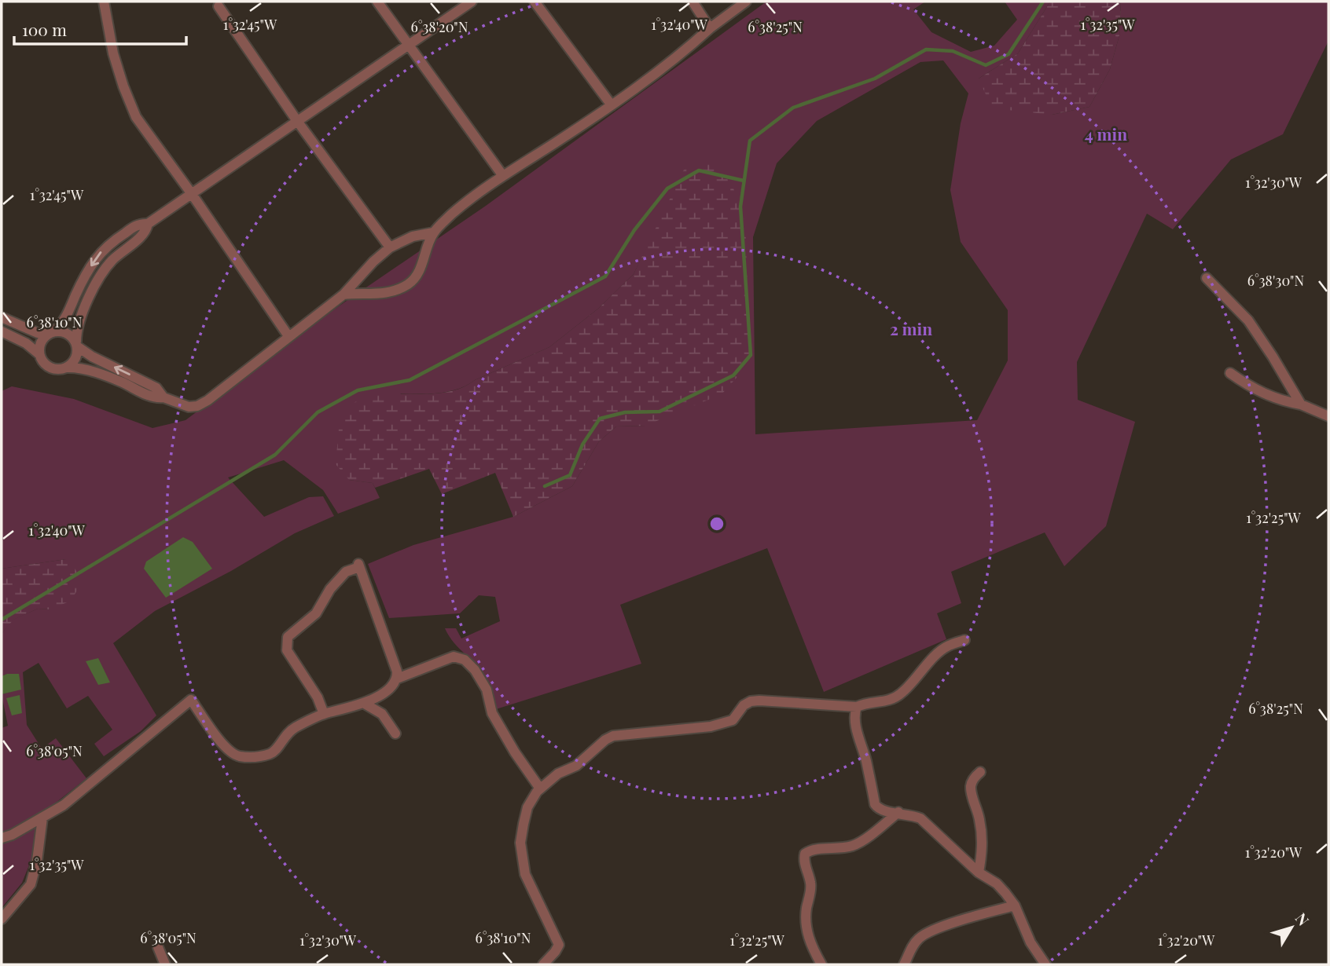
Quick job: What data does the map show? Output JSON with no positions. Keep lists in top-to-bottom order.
{
  "scale_bar": "100 m",
  "north": "top right",
  "coordinates": [
    "1°32'45\"W",
    "1°32'40\"W",
    "1°32'35\"W",
    "6°38'20\"N",
    "6°38'25\"N",
    "1°32'30\"W",
    "6°38'30\"N",
    "6°38'10\"N",
    "1°32'25\"W",
    "6°38'05\"N",
    "1°32'20\"W"
  ],
  "rings": ["4 min", "2 min"]
}
